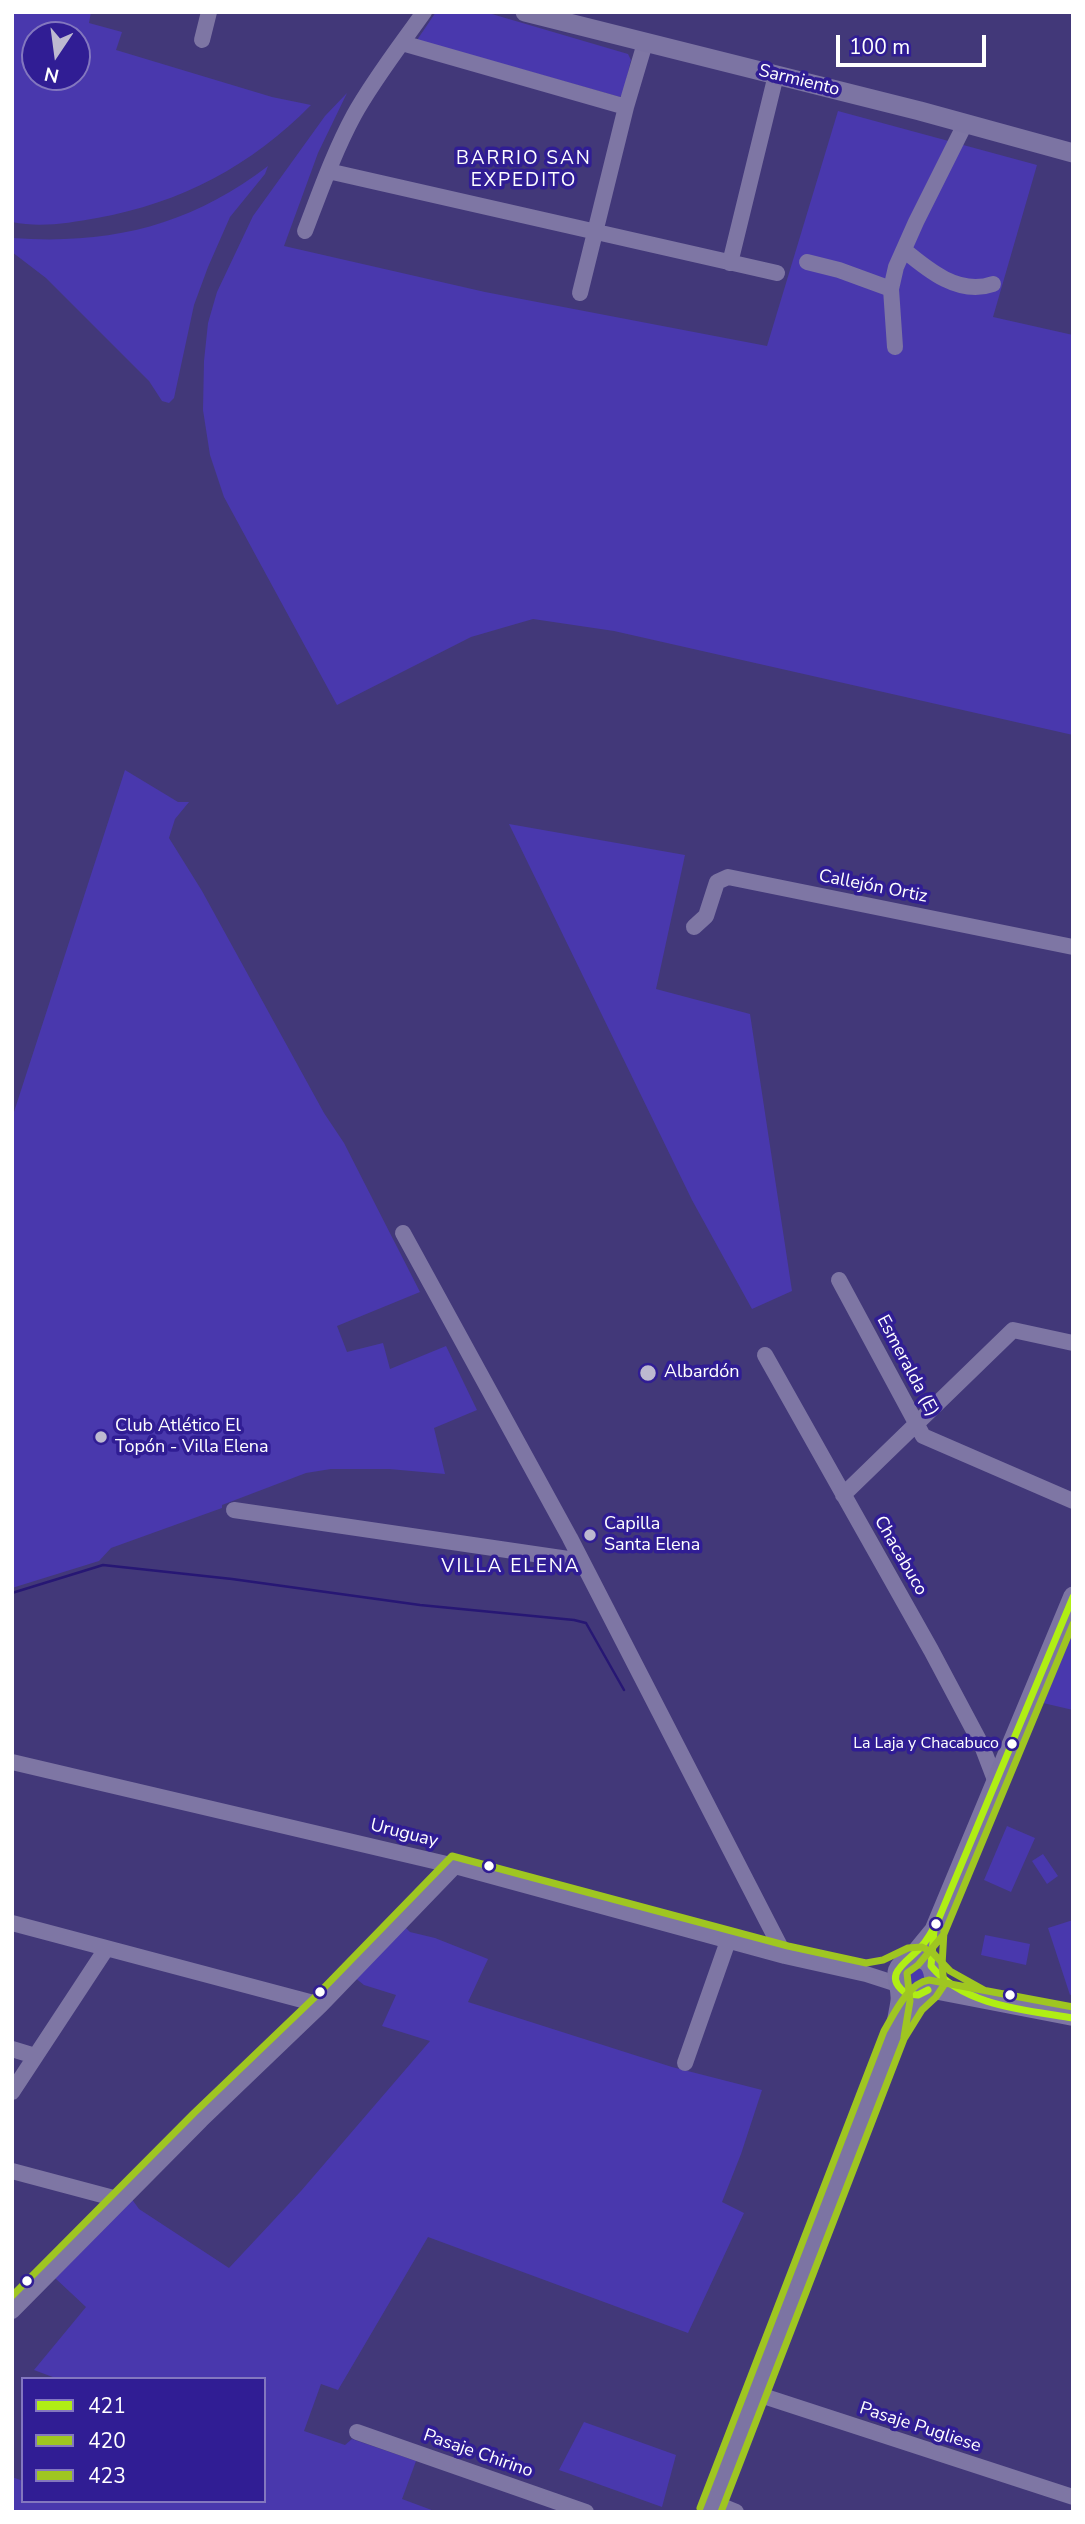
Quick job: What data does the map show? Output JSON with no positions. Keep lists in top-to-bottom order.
{
  "streets": {
    "main road": ["Sarmiento"],
    "street": [
      "Callejón Ortiz",
      "Esmeralda (E)",
      "Chacabuco",
      "Uruguay",
      "Pasaje Pugliese",
      "Pasaje Chirino"
    ]
  },
  "districts": ["BARRIO SAN EXPEDITO", "VILLA ELENA"],
  "places": [
    "Albardón",
    "Club Atlético El Topón - Villa Elena",
    "Capilla Santa Elena",
    "La Laja y Chacabuco"
  ],
  "lines": ["transit line 421", "transit line 420", "transit line 423"],
  "legend": ["421", "420", "423"],
  "scale_bar": "100 m",
  "north": "bottom"
}
